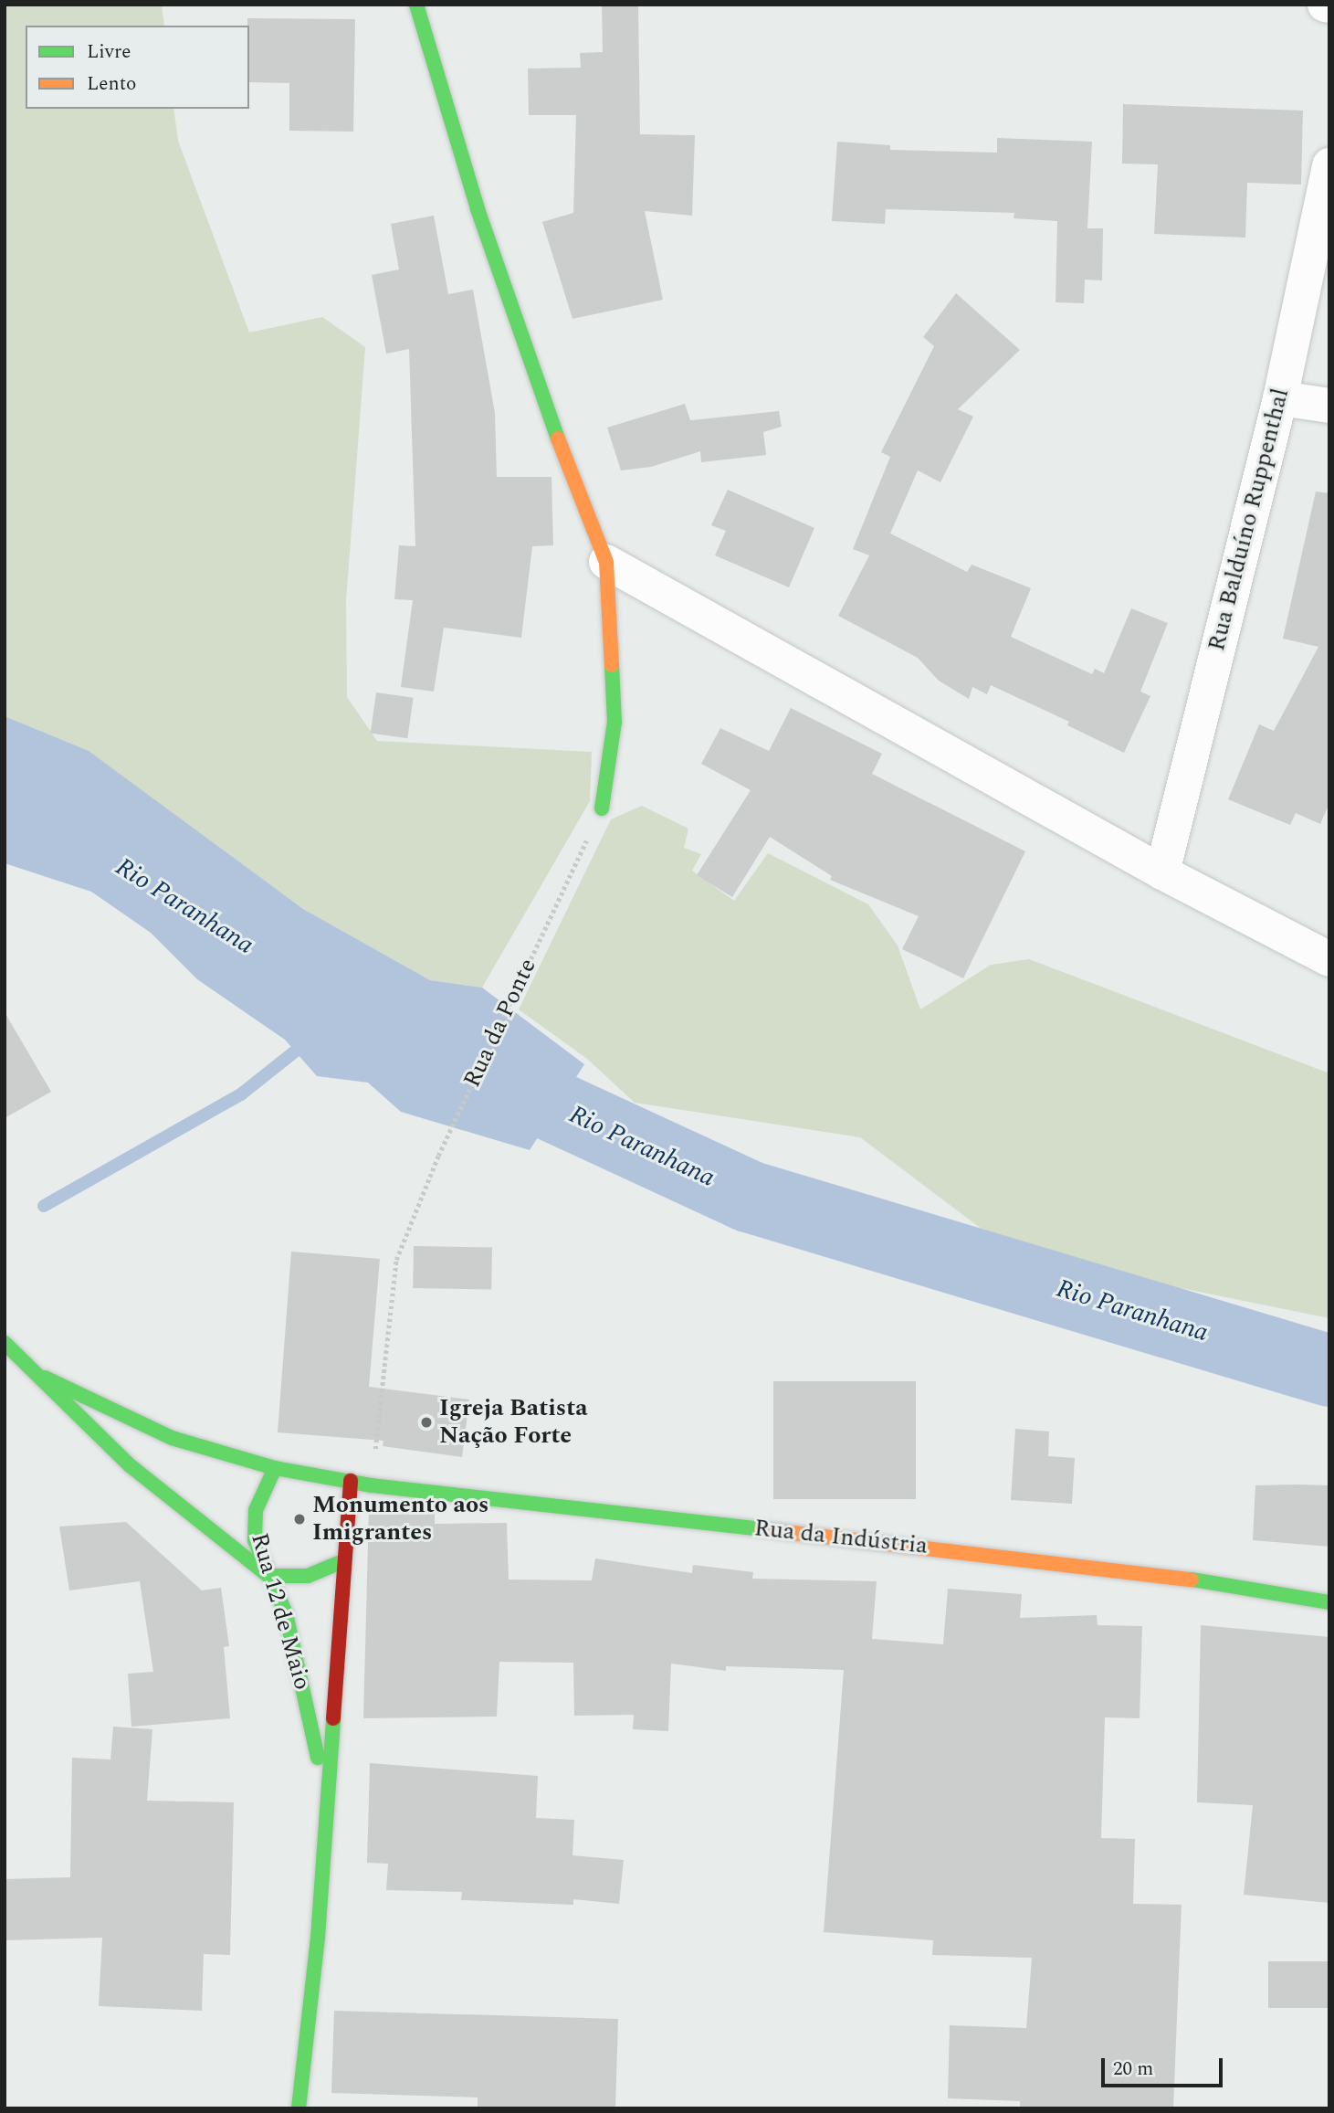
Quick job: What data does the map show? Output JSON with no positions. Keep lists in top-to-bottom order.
{
  "streets": {
    "main road": ["Rua da Indústria", "Rua 12 de Maio"],
    "street": ["Rua Balduíno Ruppenthal"],
    "path": ["Rua da Ponte"]
  },
  "crossings": [
    ["Rua da Ponte", "Rua da Indústria"],
    ["Rua da Indústria", "Rua 12 de Maio"]
  ],
  "water": ["Rio Paranhana"],
  "places": ["Igreja Batista Nação Forte", "Monumento aos Imigrantes"],
  "legend": ["Livre", "Lento"],
  "scale_bar": "20 m"
}
